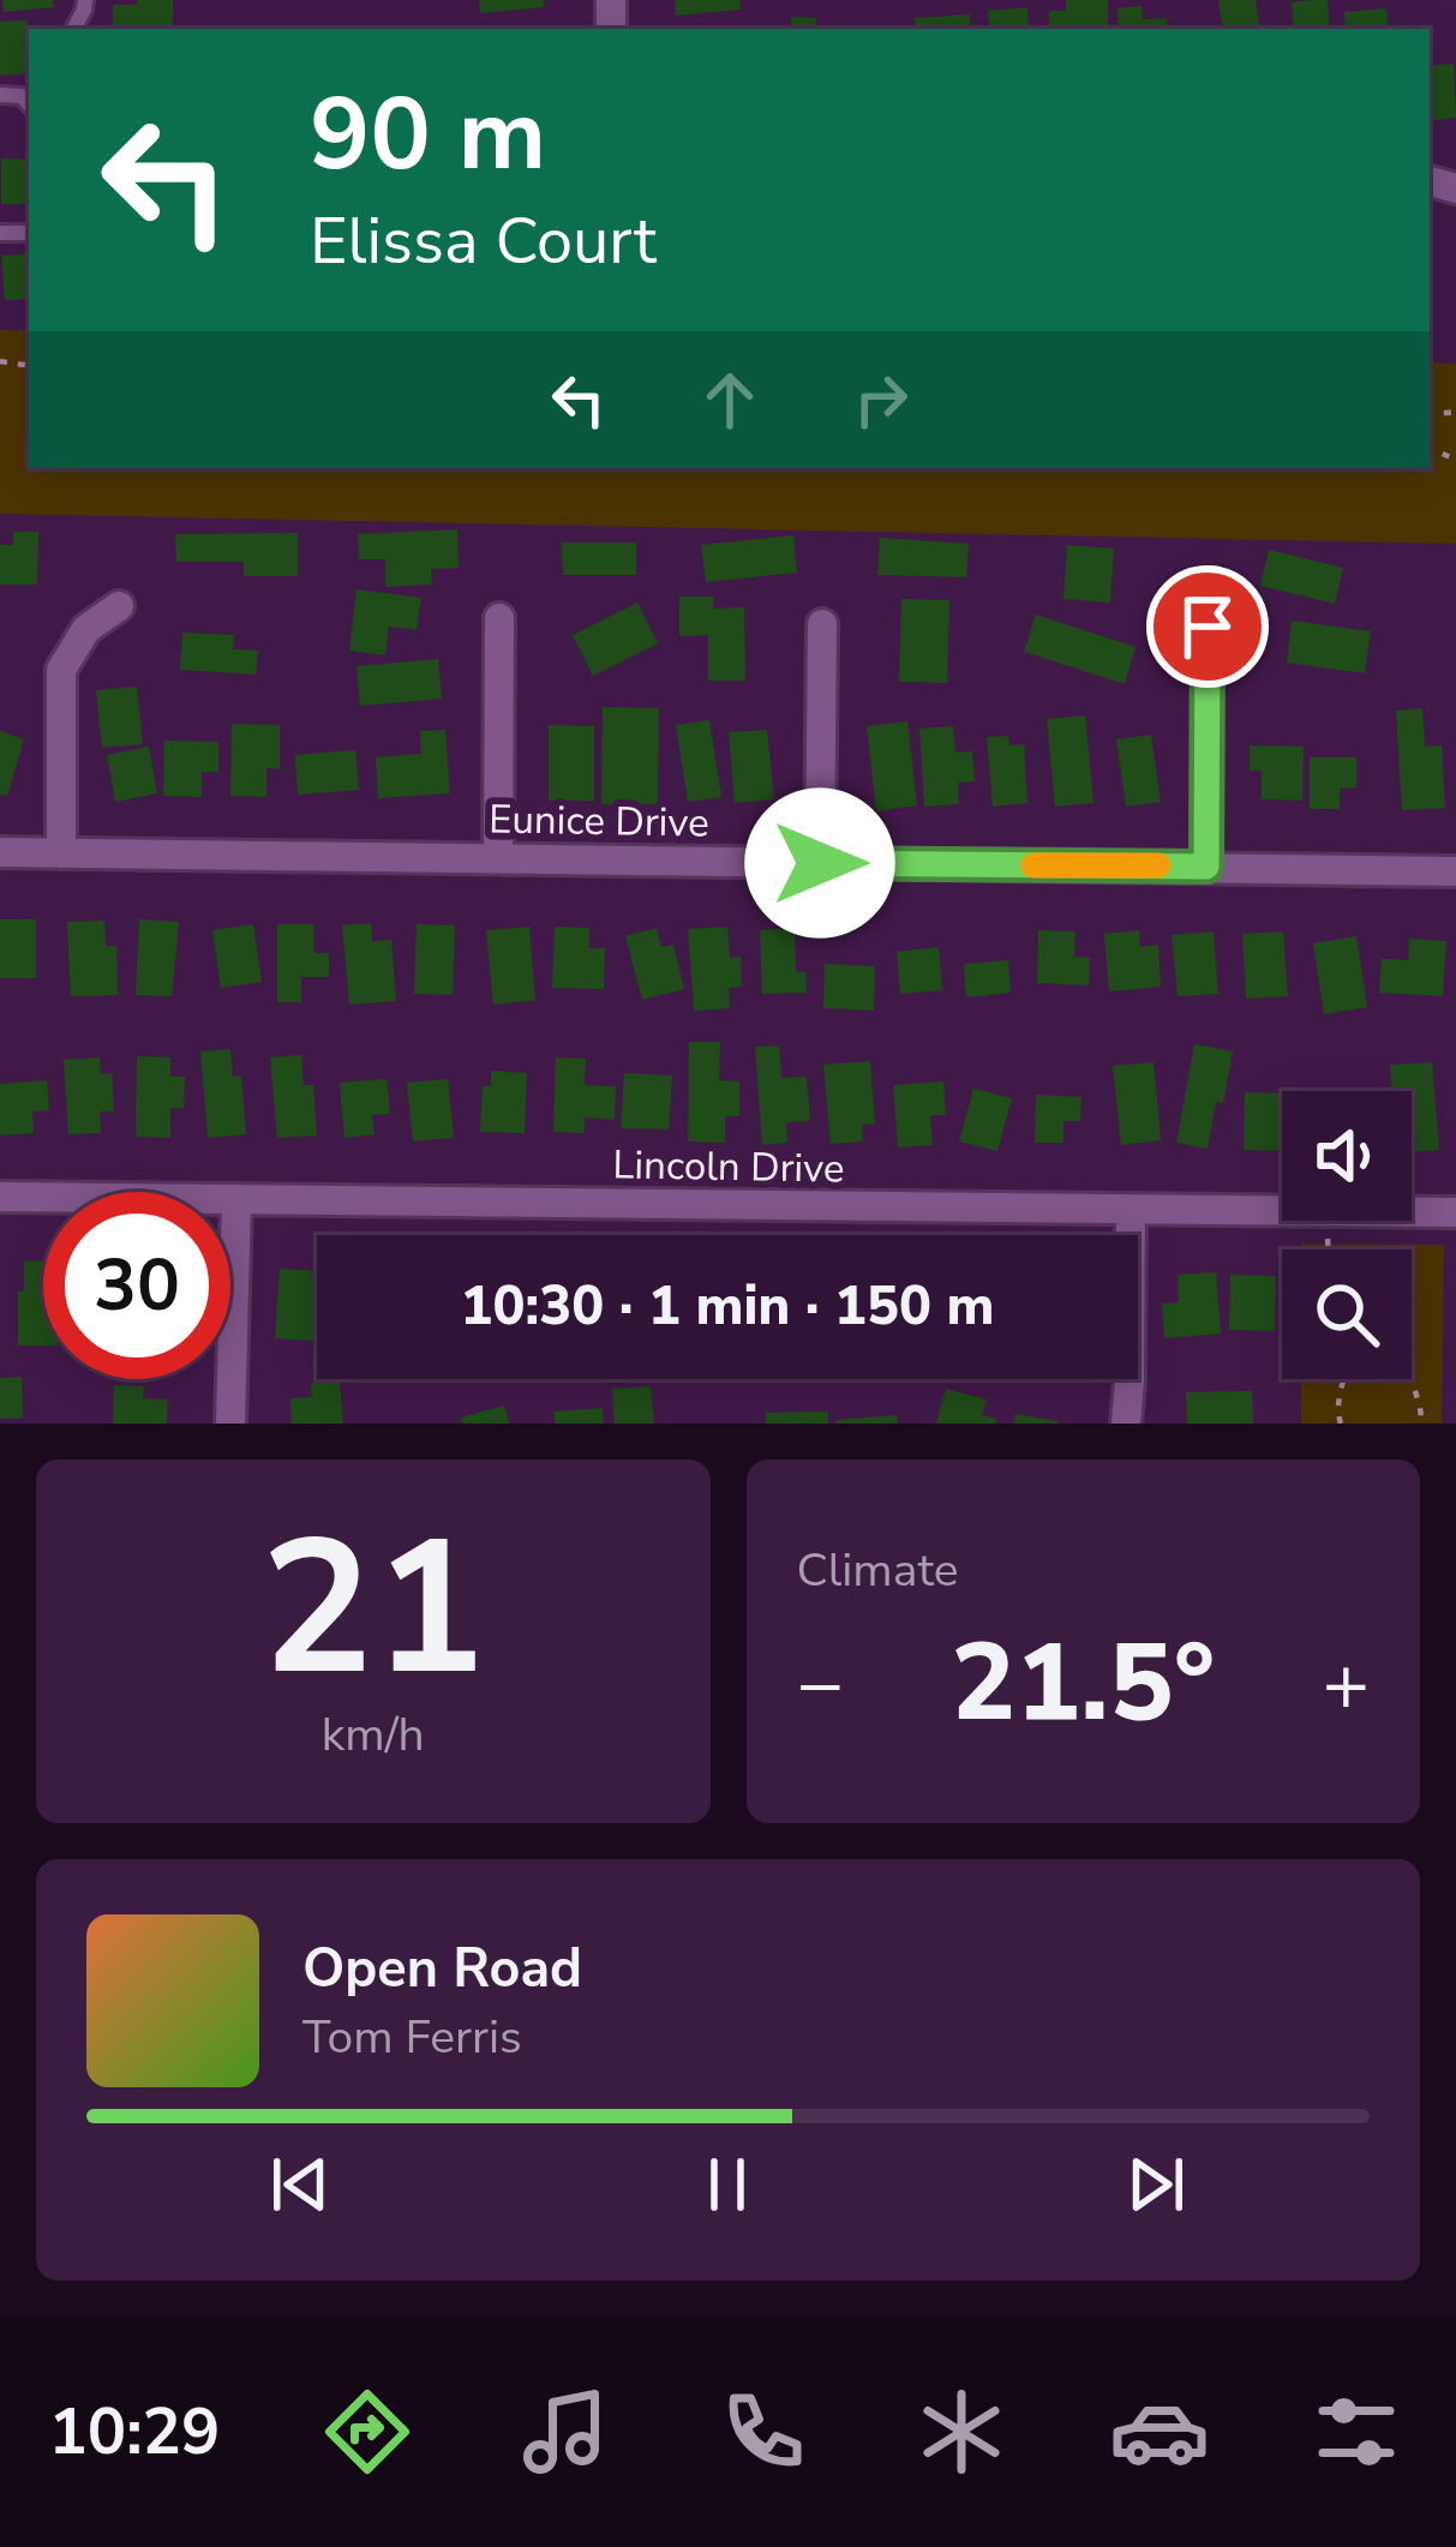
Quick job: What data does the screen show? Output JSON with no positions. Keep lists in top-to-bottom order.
{
  "streets": {
    "street": ["Eunice Drive", "Lincoln Drive"]
  },
  "page": {
    "turn": ["90 m", "Elissa Court"],
    "limit": "30",
    "trip": "10:30 · 1 min · 150 m",
    "tile": [
      ["21", "km/h"],
      "Climate"
    ],
    "heat": ["−", "21.5°", "+"],
    "song": ["Open Road", "Tom Ferris"],
    "tabs": "10:29"
  }
}
